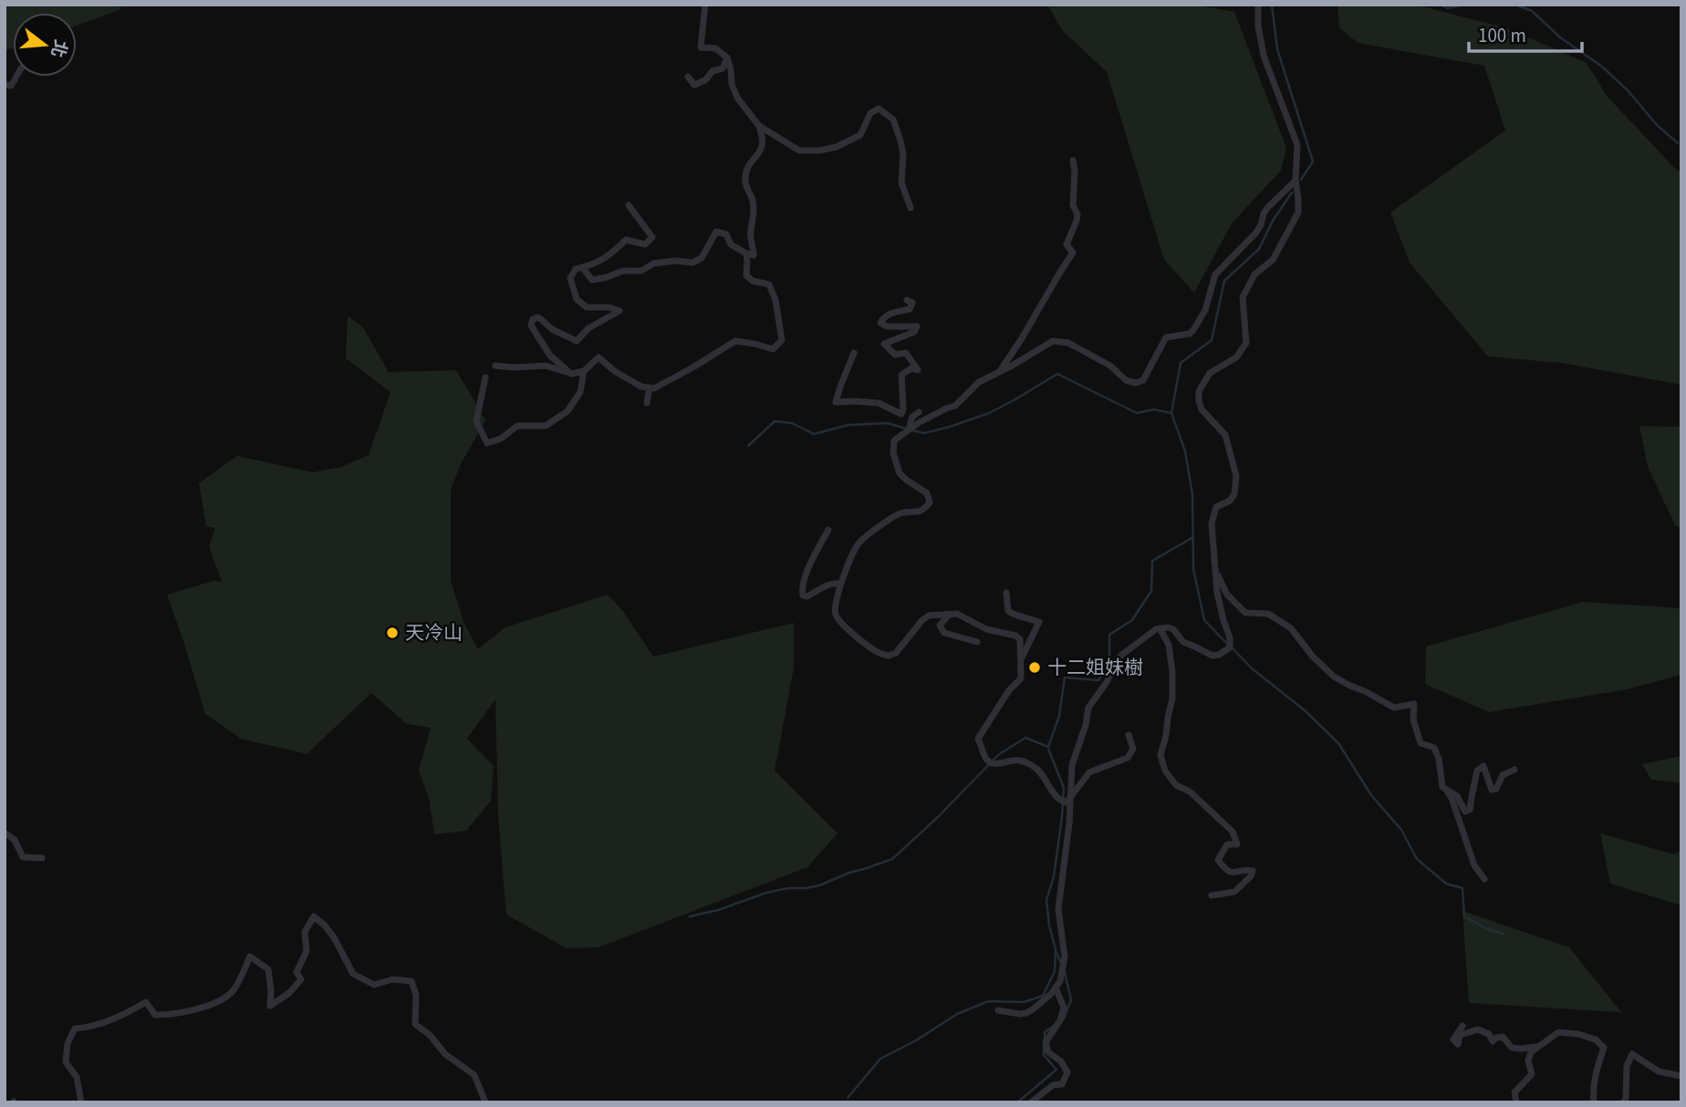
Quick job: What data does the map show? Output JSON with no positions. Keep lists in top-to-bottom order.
{
  "places": ["天冷山", "十二姐妹樹"],
  "scale_bar": "100 m",
  "north": "right"
}
